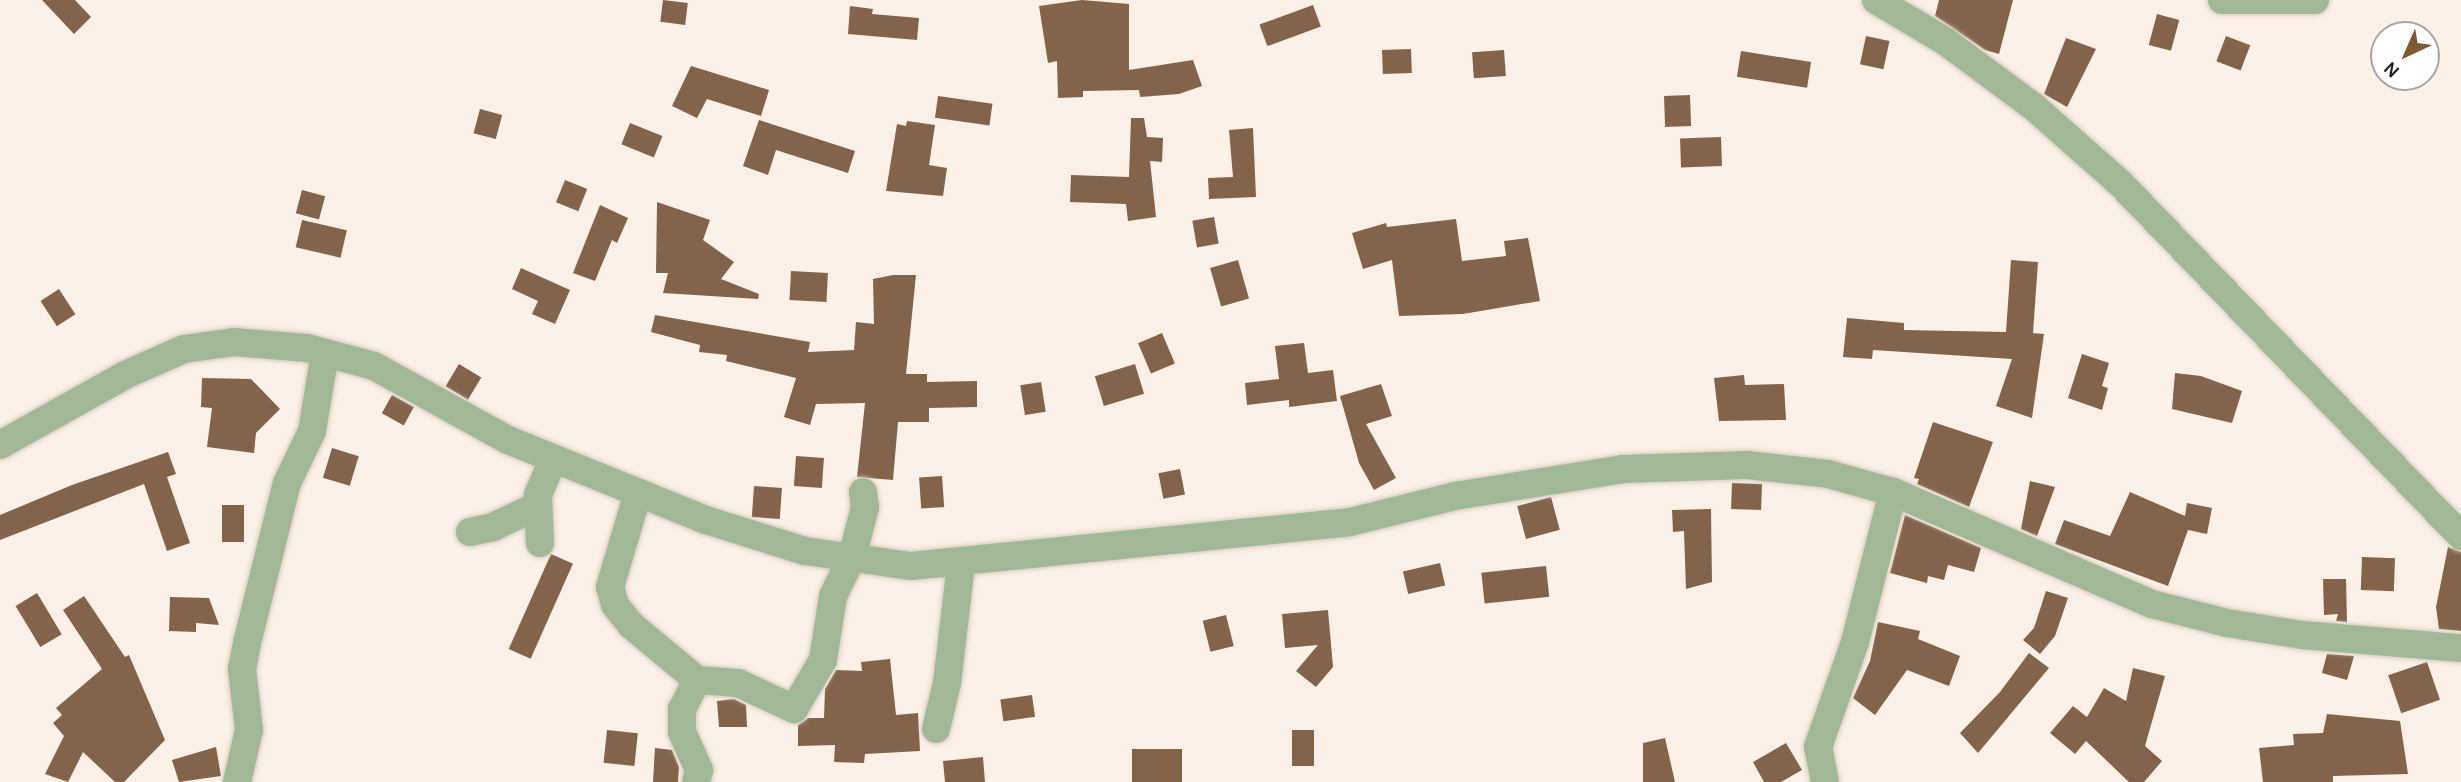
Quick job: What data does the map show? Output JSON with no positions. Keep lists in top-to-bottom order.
{
  "north": "bottom left"
}
